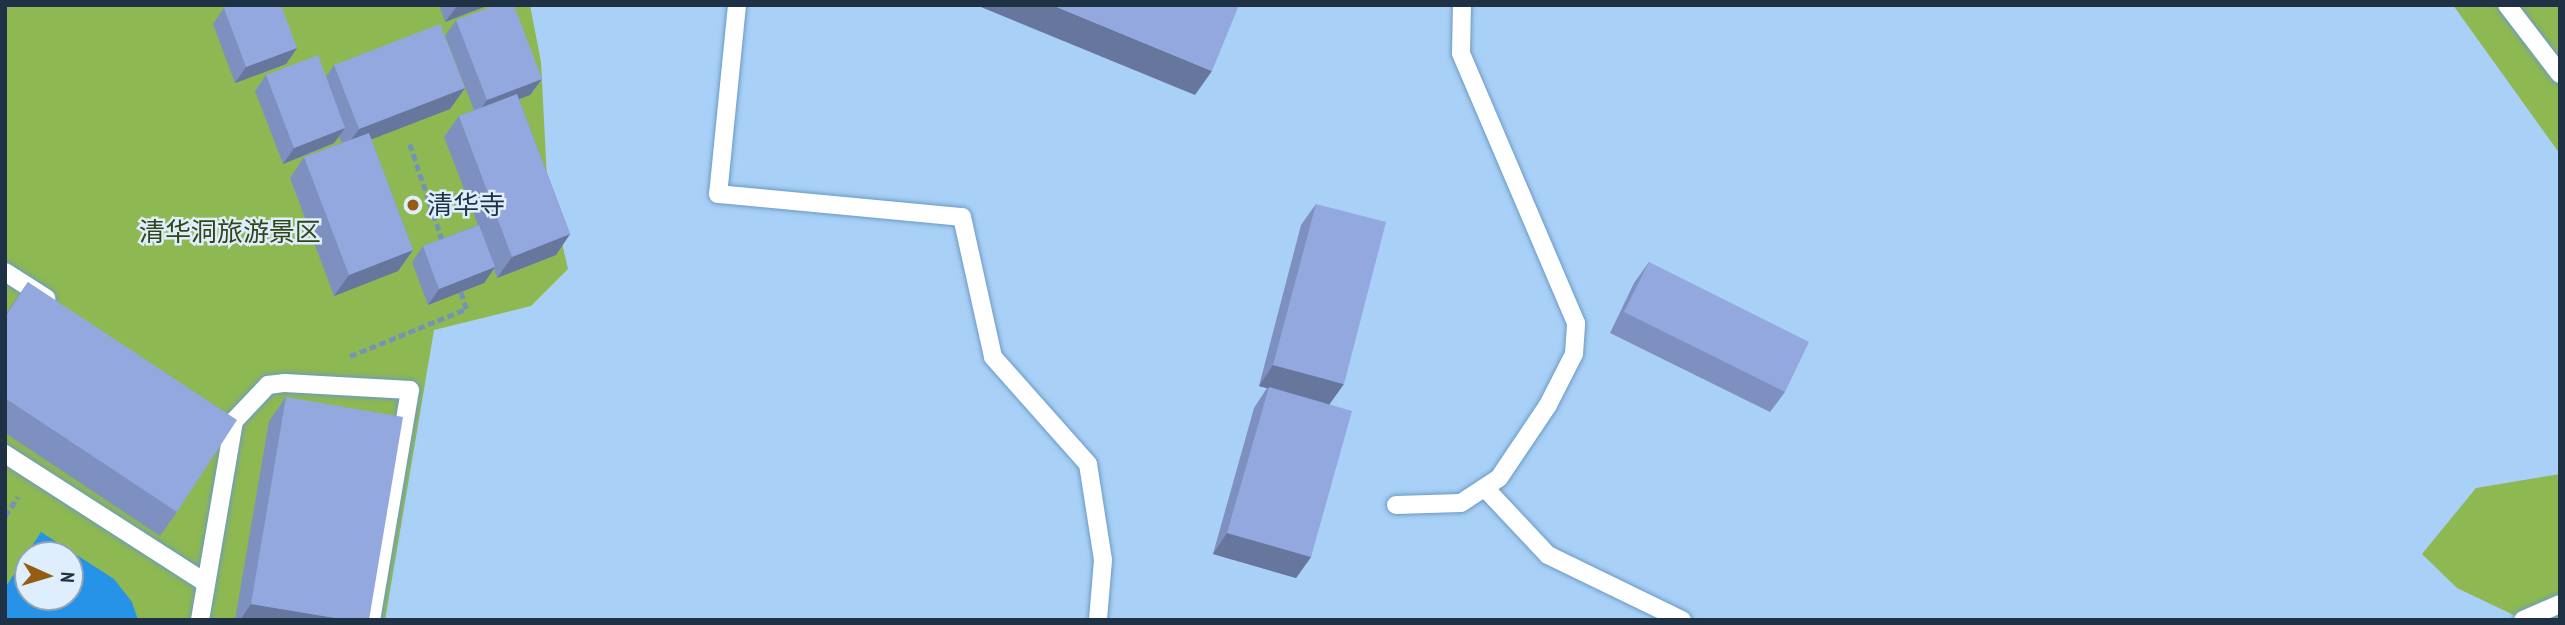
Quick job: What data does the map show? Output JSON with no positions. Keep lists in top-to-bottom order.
{
  "parks": ["清华洞旅游景区"],
  "places": ["清华寺"],
  "north": "right"
}
